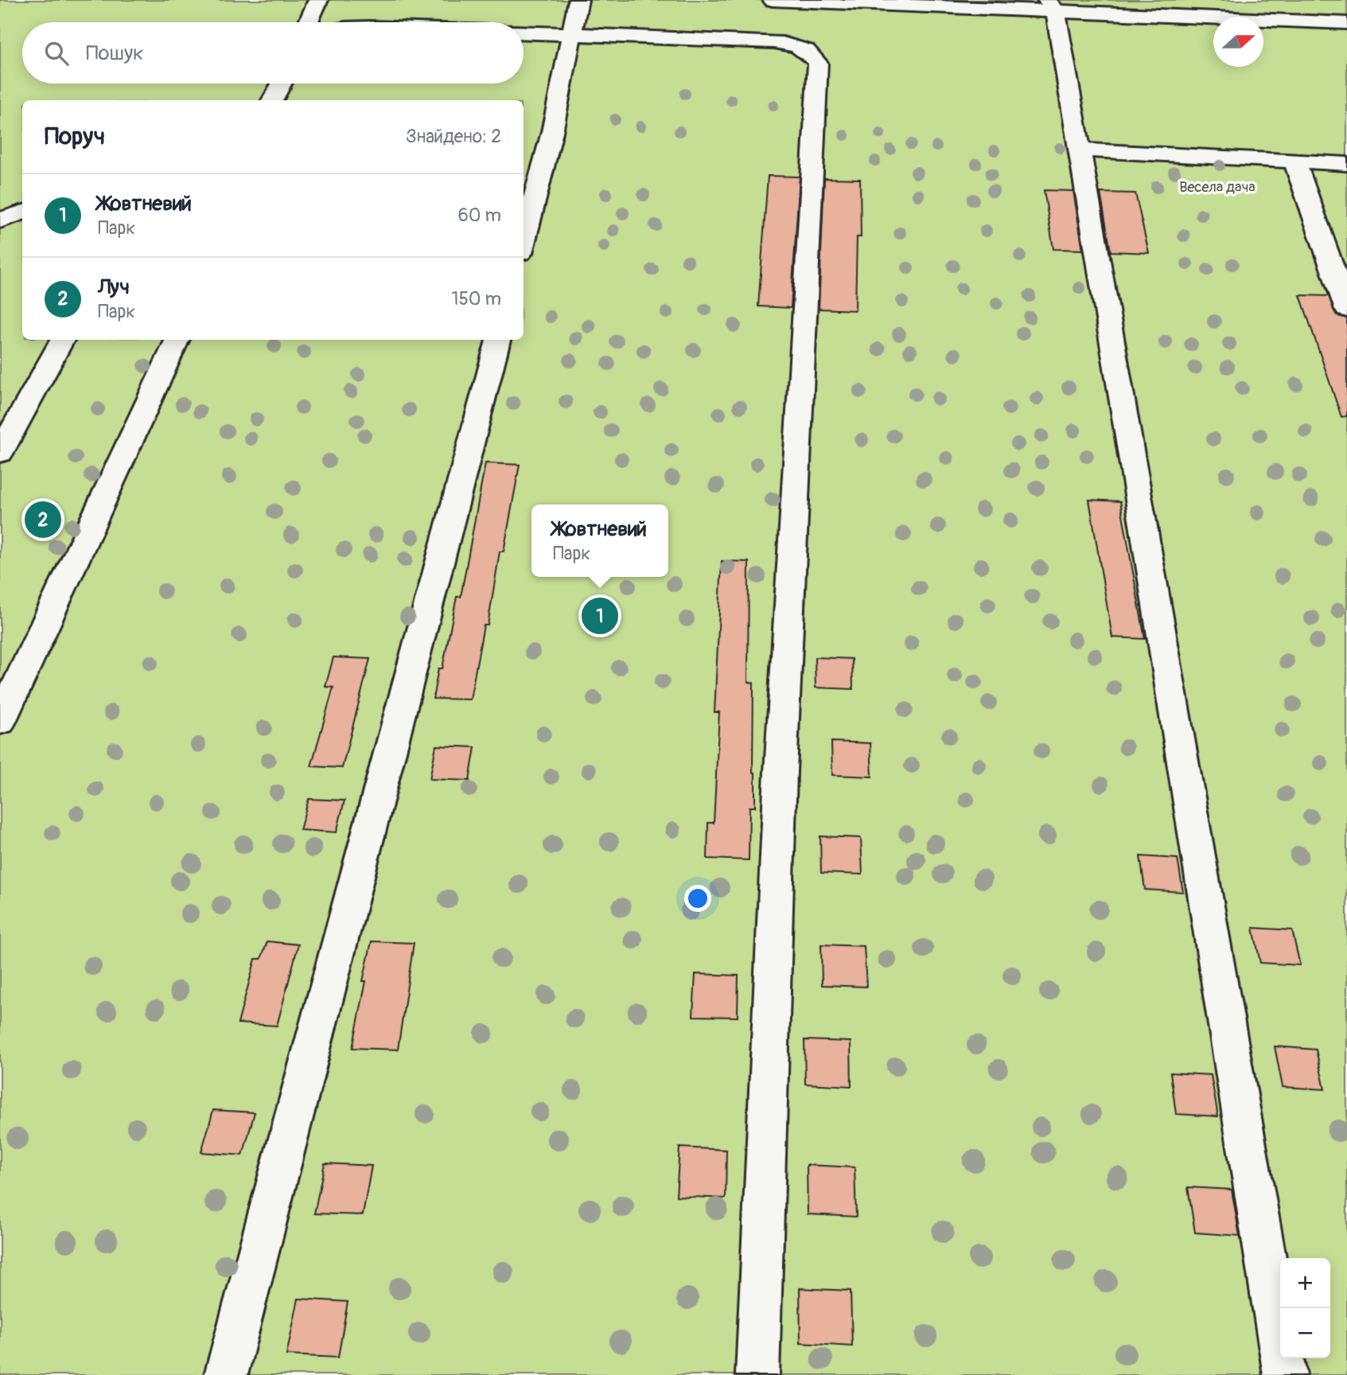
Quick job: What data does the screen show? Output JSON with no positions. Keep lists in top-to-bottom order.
{
  "parks": ["Весела дача"],
  "north": "right",
  "page": {
    "search": "Пошук",
    "heading": ["Поруч", "Знайдено: 2"],
    "list": [
      {
        "mark": "1",
        "name": "Жовтневий",
        "note": "Парк",
        "value": "60 m"
      },
      {
        "mark": "2",
        "name": "Луч",
        "note": "Парк",
        "value": "150 m"
      }
    ],
    "pins": ["2", "1"],
    "popup": ["Жовтневий", "Парк"],
    "map_buttons": ["+", "−"]
  }
}
